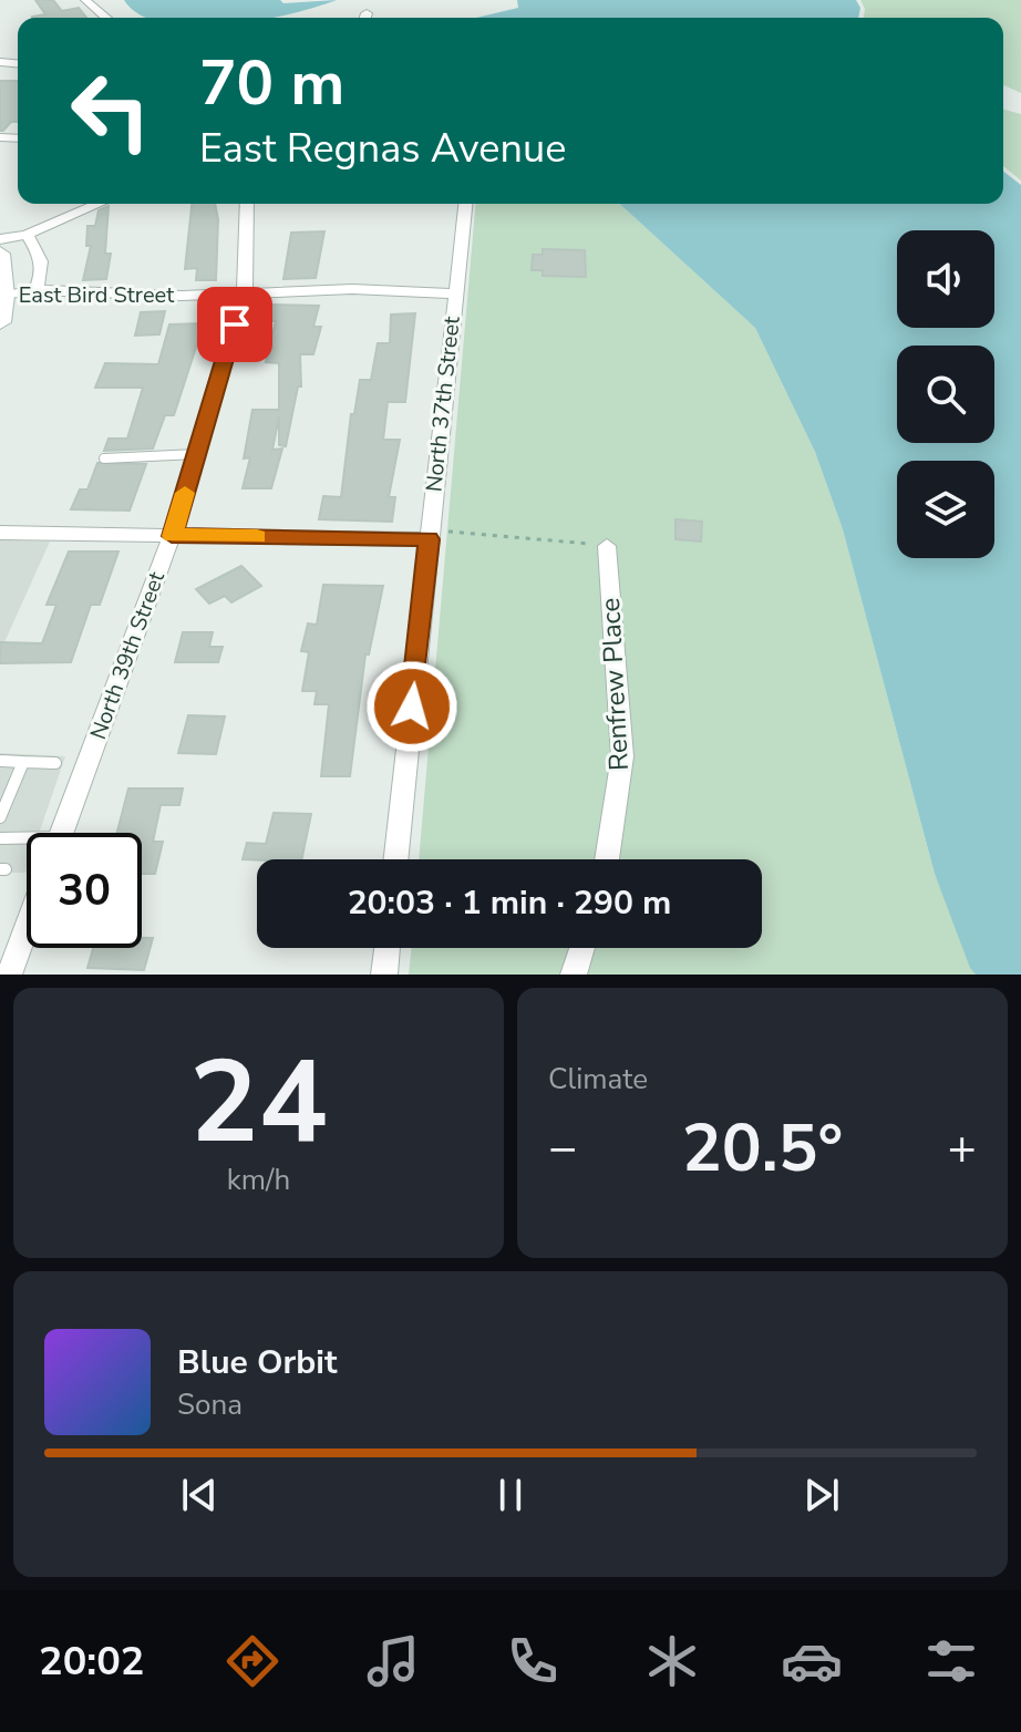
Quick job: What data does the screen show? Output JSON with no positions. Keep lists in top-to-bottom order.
{
  "streets": {
    "street": [
      "East Bird Street",
      "North 37th Street",
      "North 39th Street",
      "Renfrew Place"
    ]
  },
  "crossings": [
    ["East Bird Street", "North 37th Street"],
    ["East Bird Street", "North 39th Street"]
  ],
  "page": {
    "turn": ["70 m", "East Regnas Avenue"],
    "limit": "30",
    "trip": "20:03 · 1 min · 290 m",
    "tile": [
      ["24", "km/h"],
      "Climate"
    ],
    "heat": ["−", "20.5°", "+"],
    "song": ["Blue Orbit", "Sona"],
    "tabs": "20:02"
  }
}
